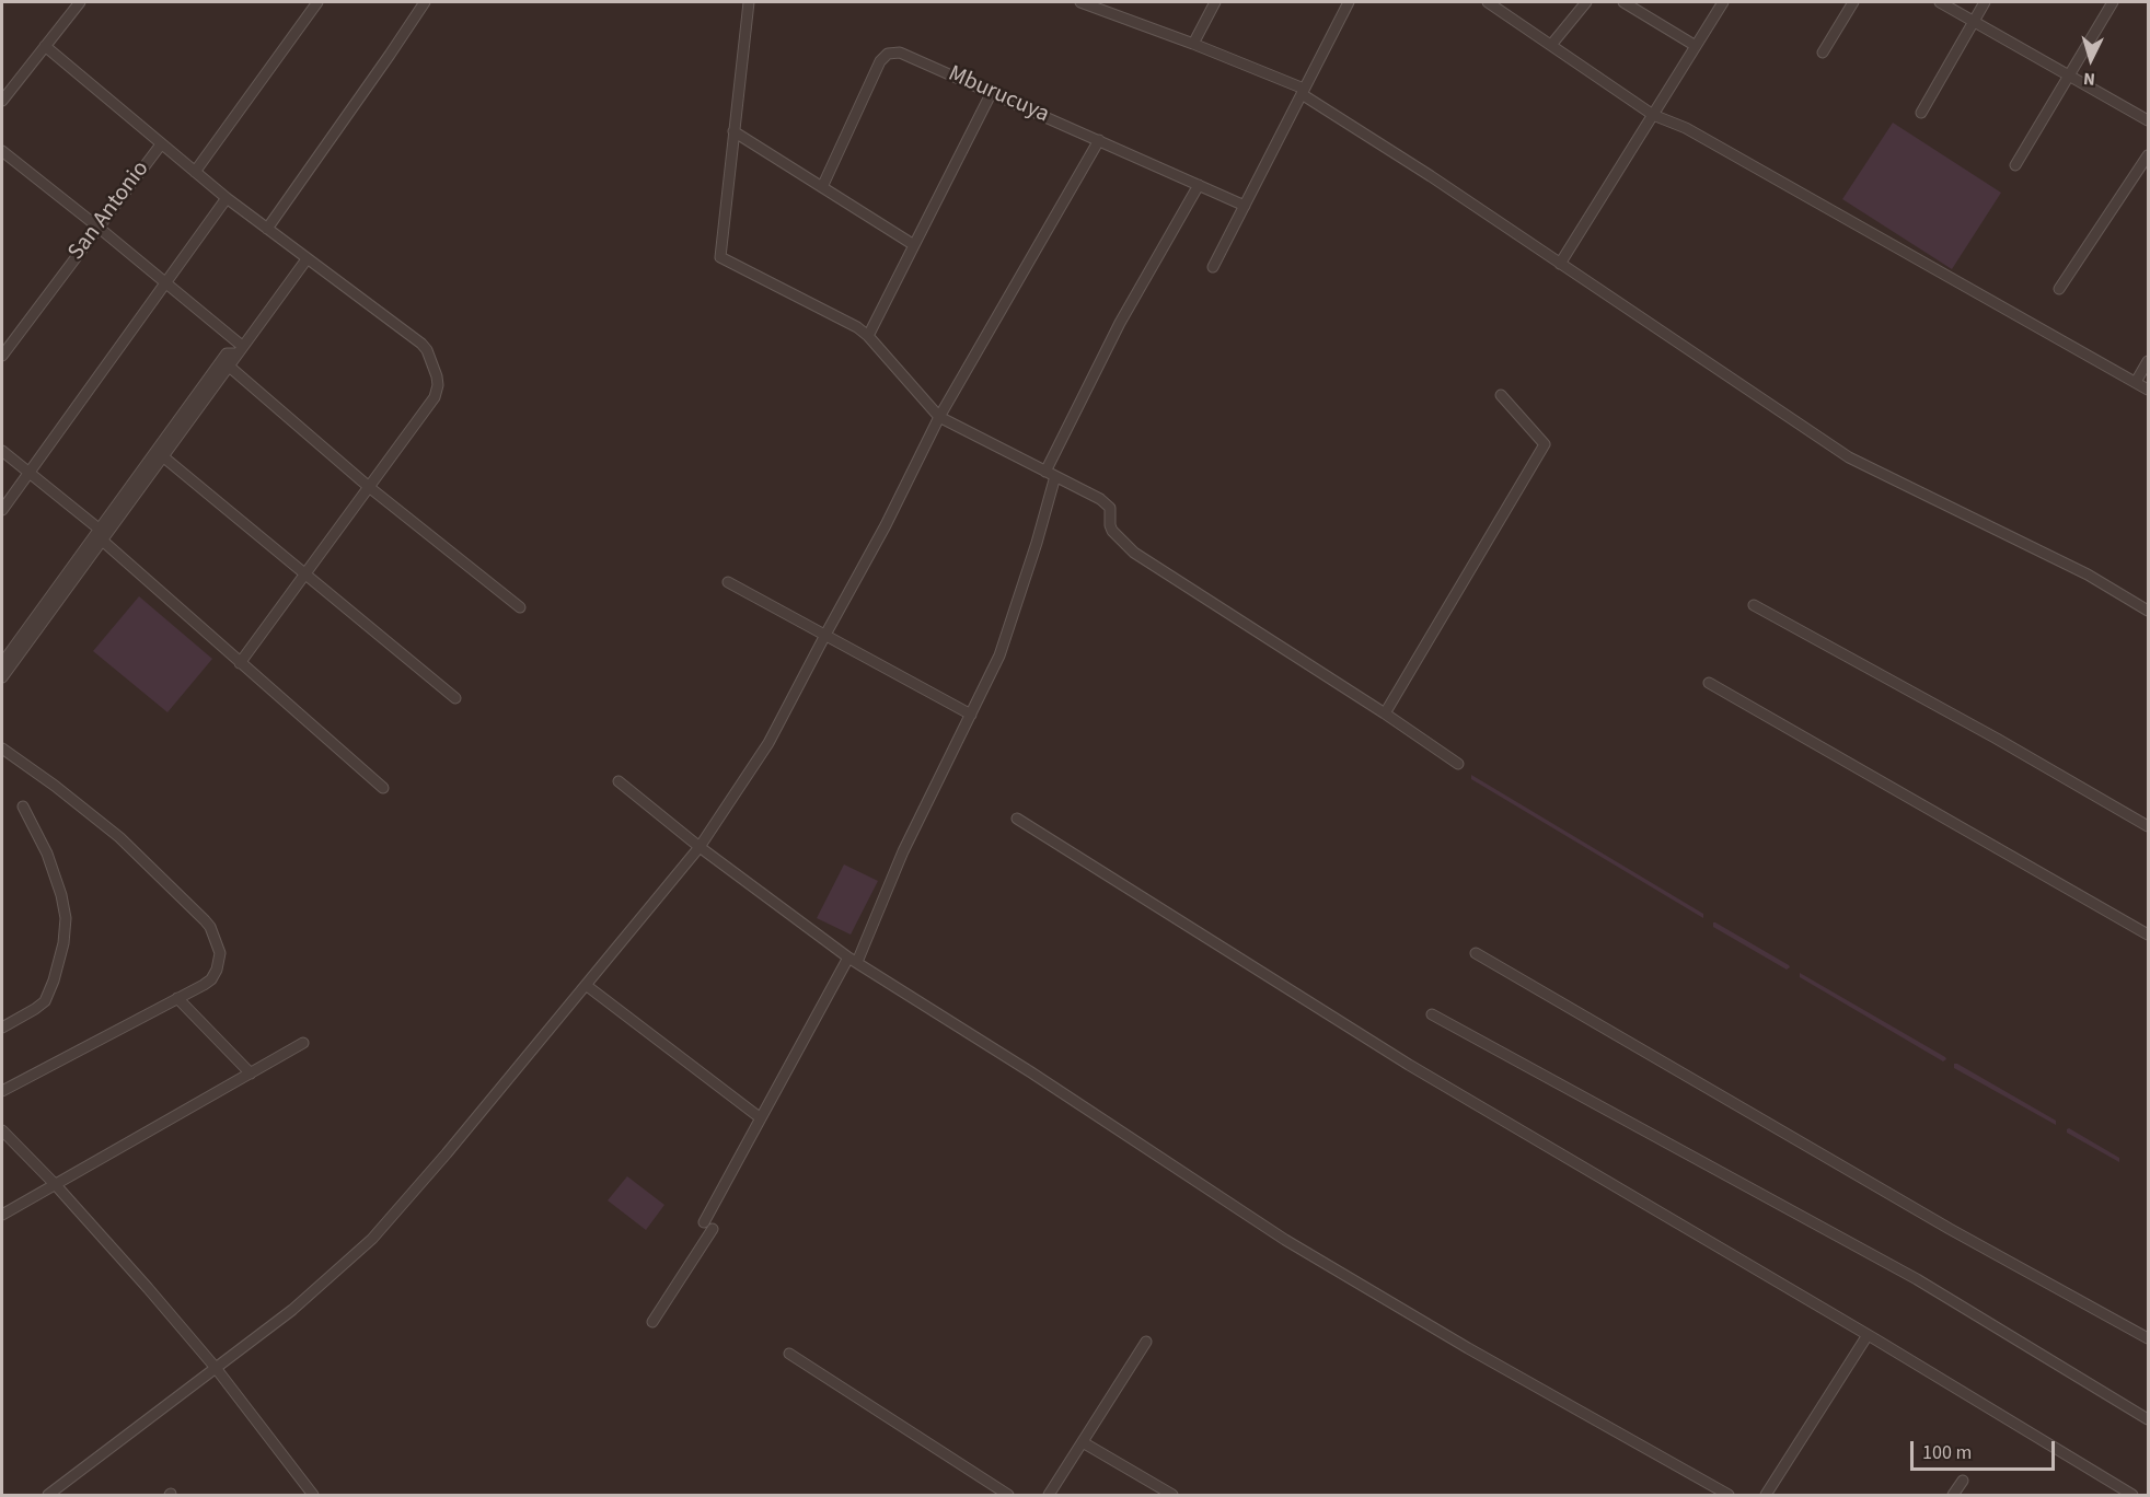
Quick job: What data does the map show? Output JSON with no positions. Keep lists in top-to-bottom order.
{
  "streets": {
    "street": ["Mburucuya", "San Antonio"]
  },
  "scale_bar": "100 m",
  "north": "bottom"
}
